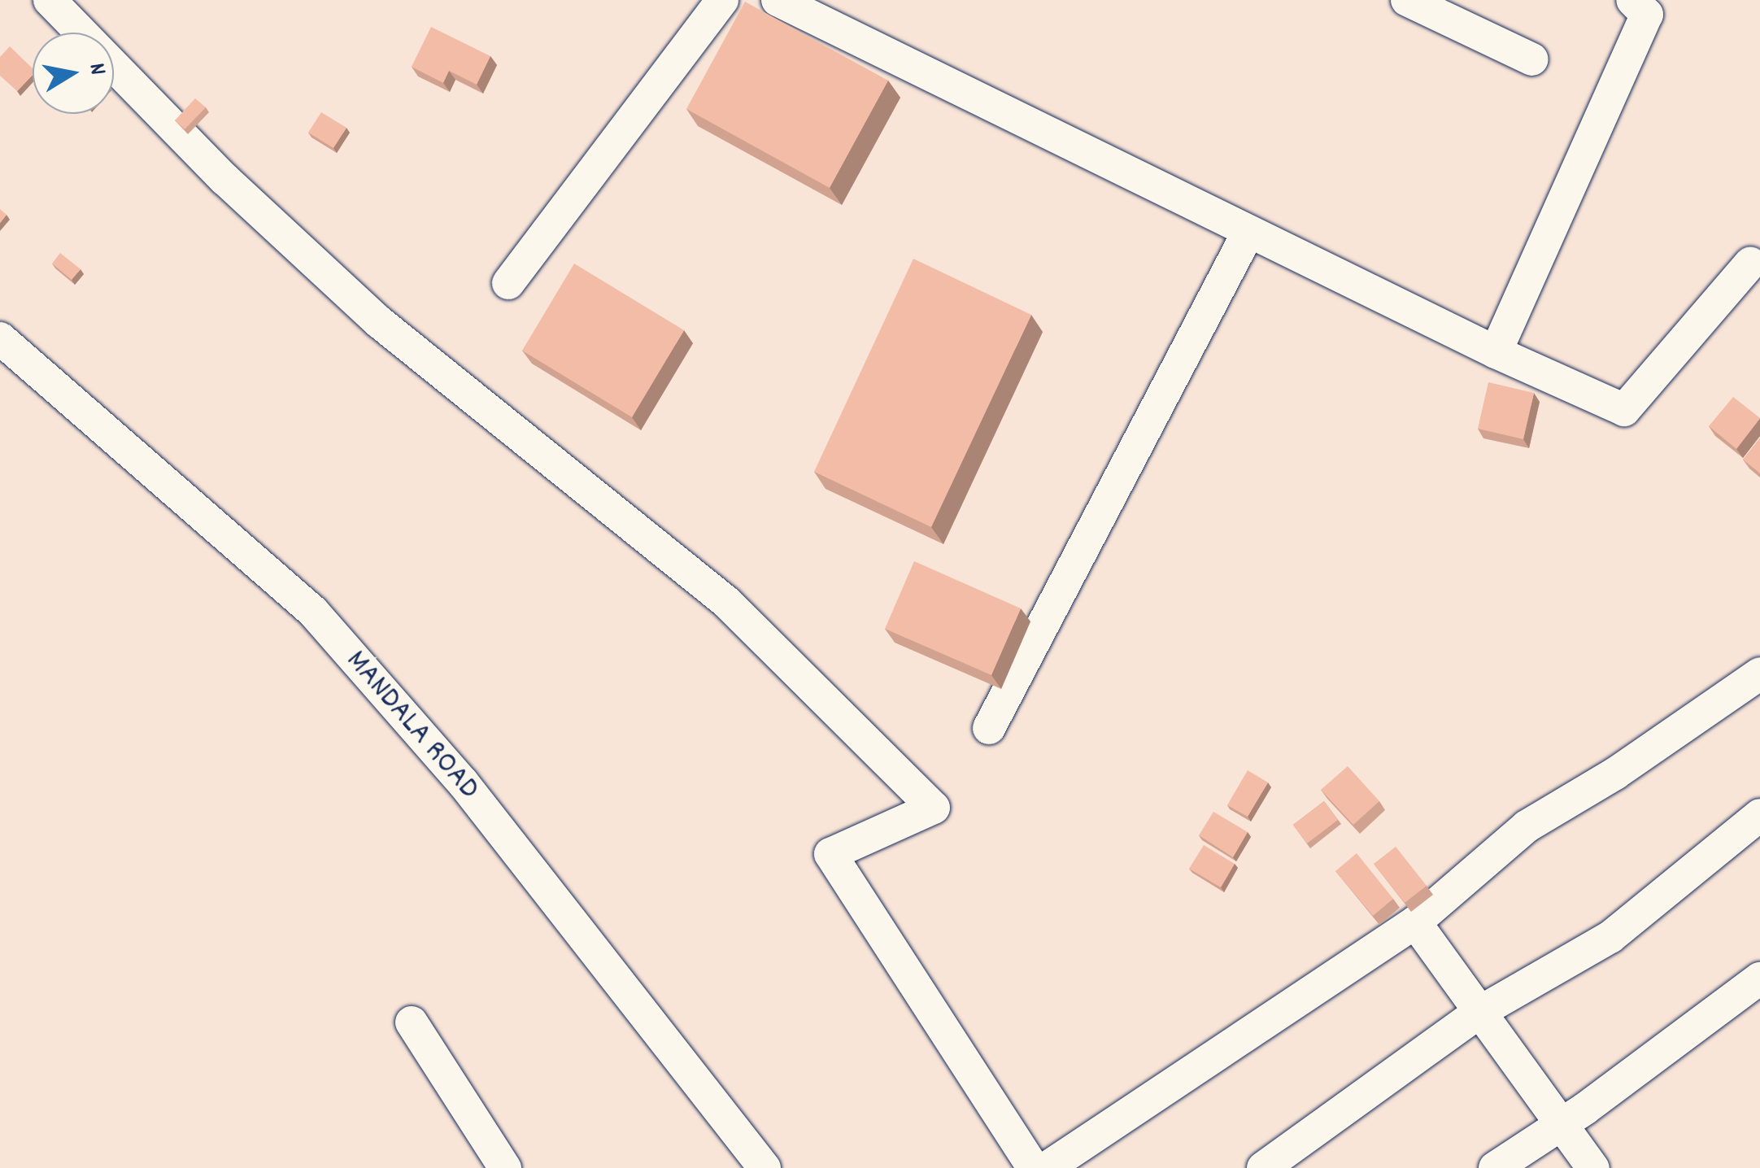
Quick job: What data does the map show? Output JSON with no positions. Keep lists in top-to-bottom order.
{
  "streets": {
    "street": ["MANDALA ROAD"]
  },
  "north": "right"
}
